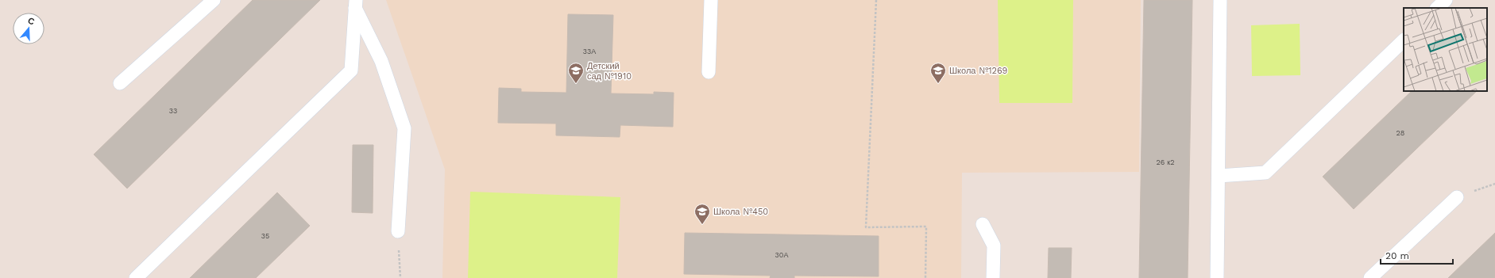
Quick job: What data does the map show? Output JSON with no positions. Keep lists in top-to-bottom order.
{
  "places": {
    "school or university": ["Детский сад №1910", "Школа №1269", "Школа №450"]
  },
  "house_numbers": [
    "33А",
    "33",
    "28",
    "26 к2",
    "35",
    "30А"
  ],
  "scale_bar": "20 m",
  "north": "top"
}
